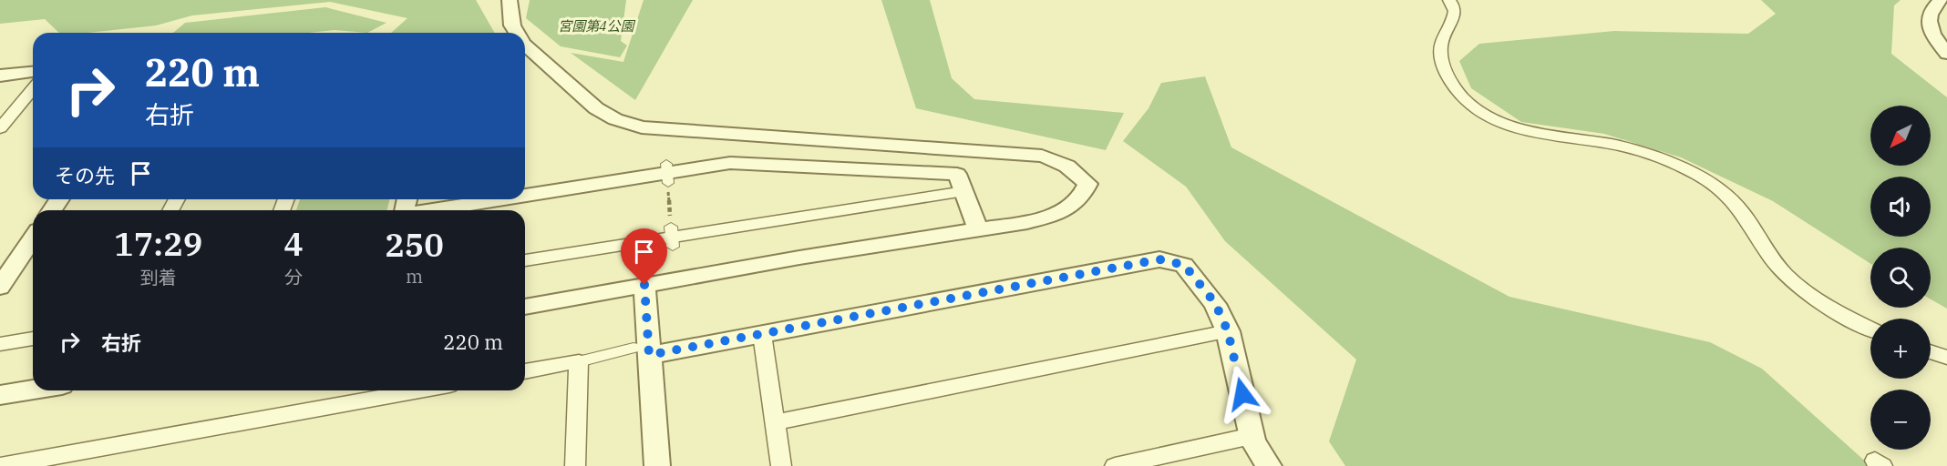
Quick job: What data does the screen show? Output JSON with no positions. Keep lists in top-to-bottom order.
{
  "parks": ["宮園第4公園"],
  "north": "bottom left",
  "page": {
    "turn": ["220 m", "右折"],
    "map_buttons": ["+", "−"],
    "then": "その先",
    "eta": [
      "17:29",
      "到着",
      "4",
      "分",
      "250",
      "m"
    ],
    "list": [
      {
        "name": "右折",
        "value": "220 m"
      }
    ]
  }
}
